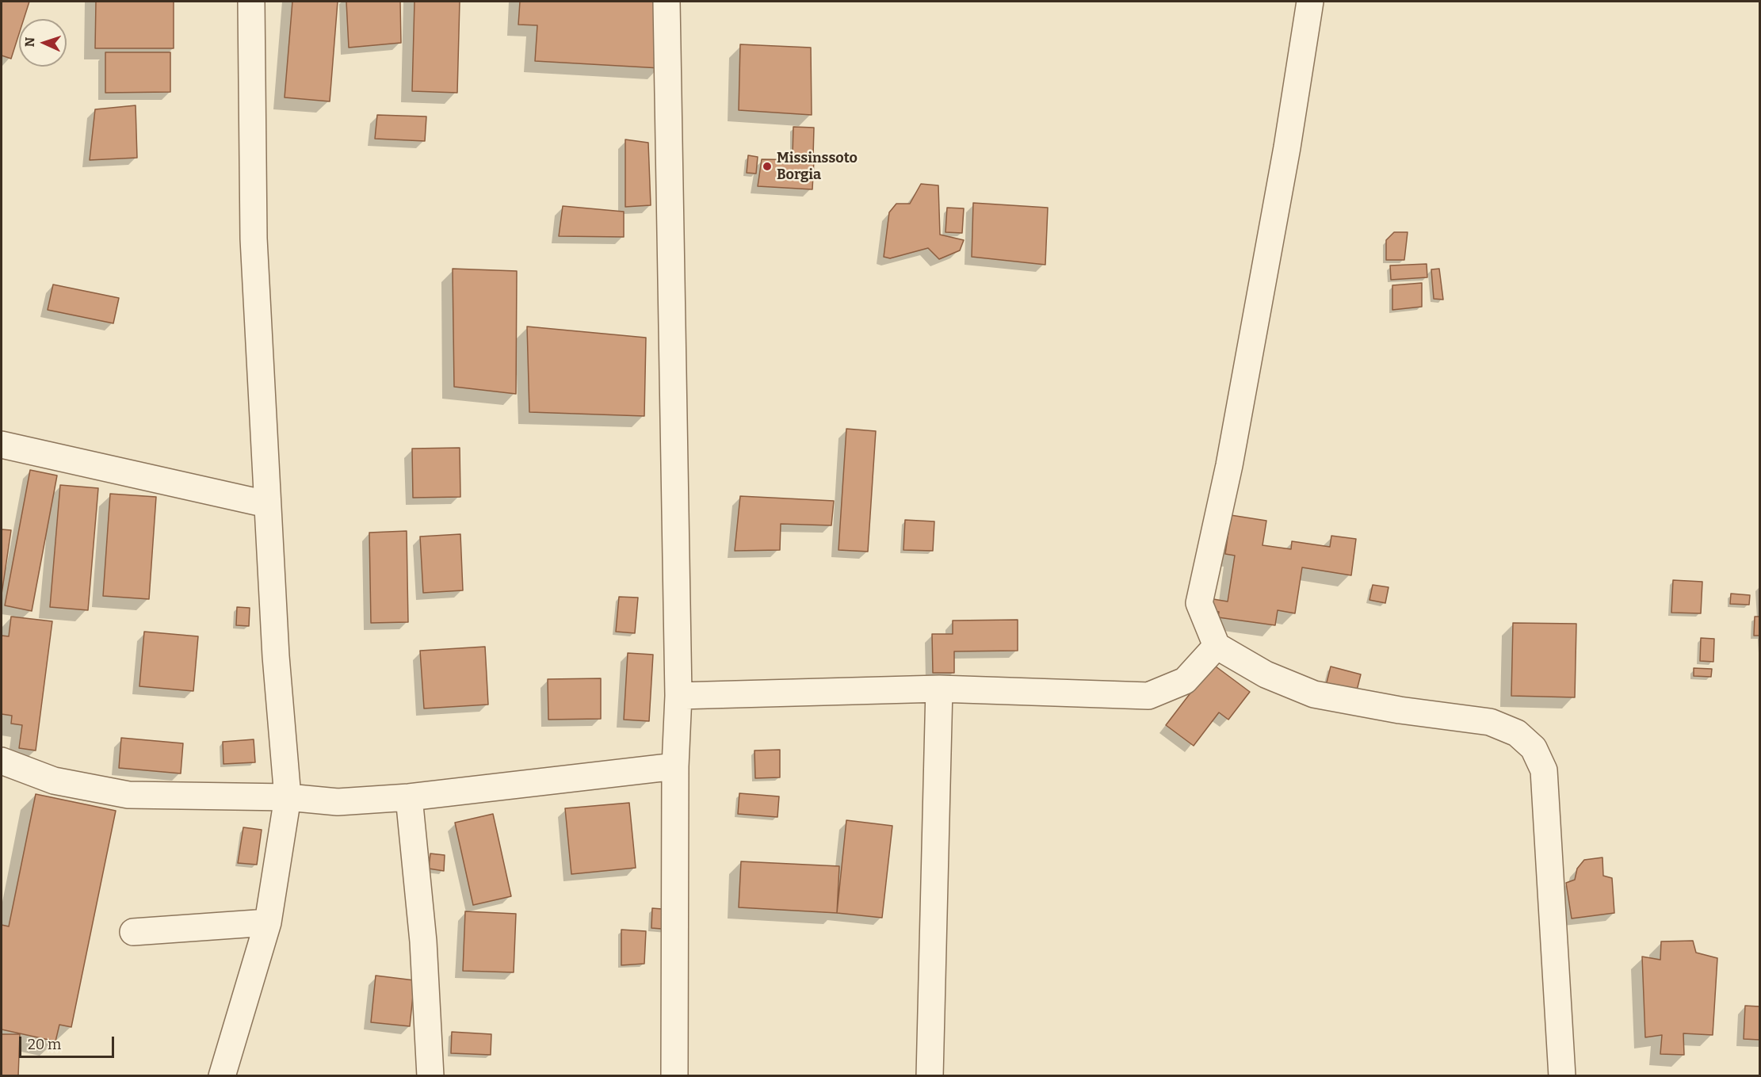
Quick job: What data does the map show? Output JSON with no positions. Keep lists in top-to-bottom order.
{
  "places": ["Missinssoto Borgia"],
  "scale_bar": "20 m",
  "north": "left"
}
